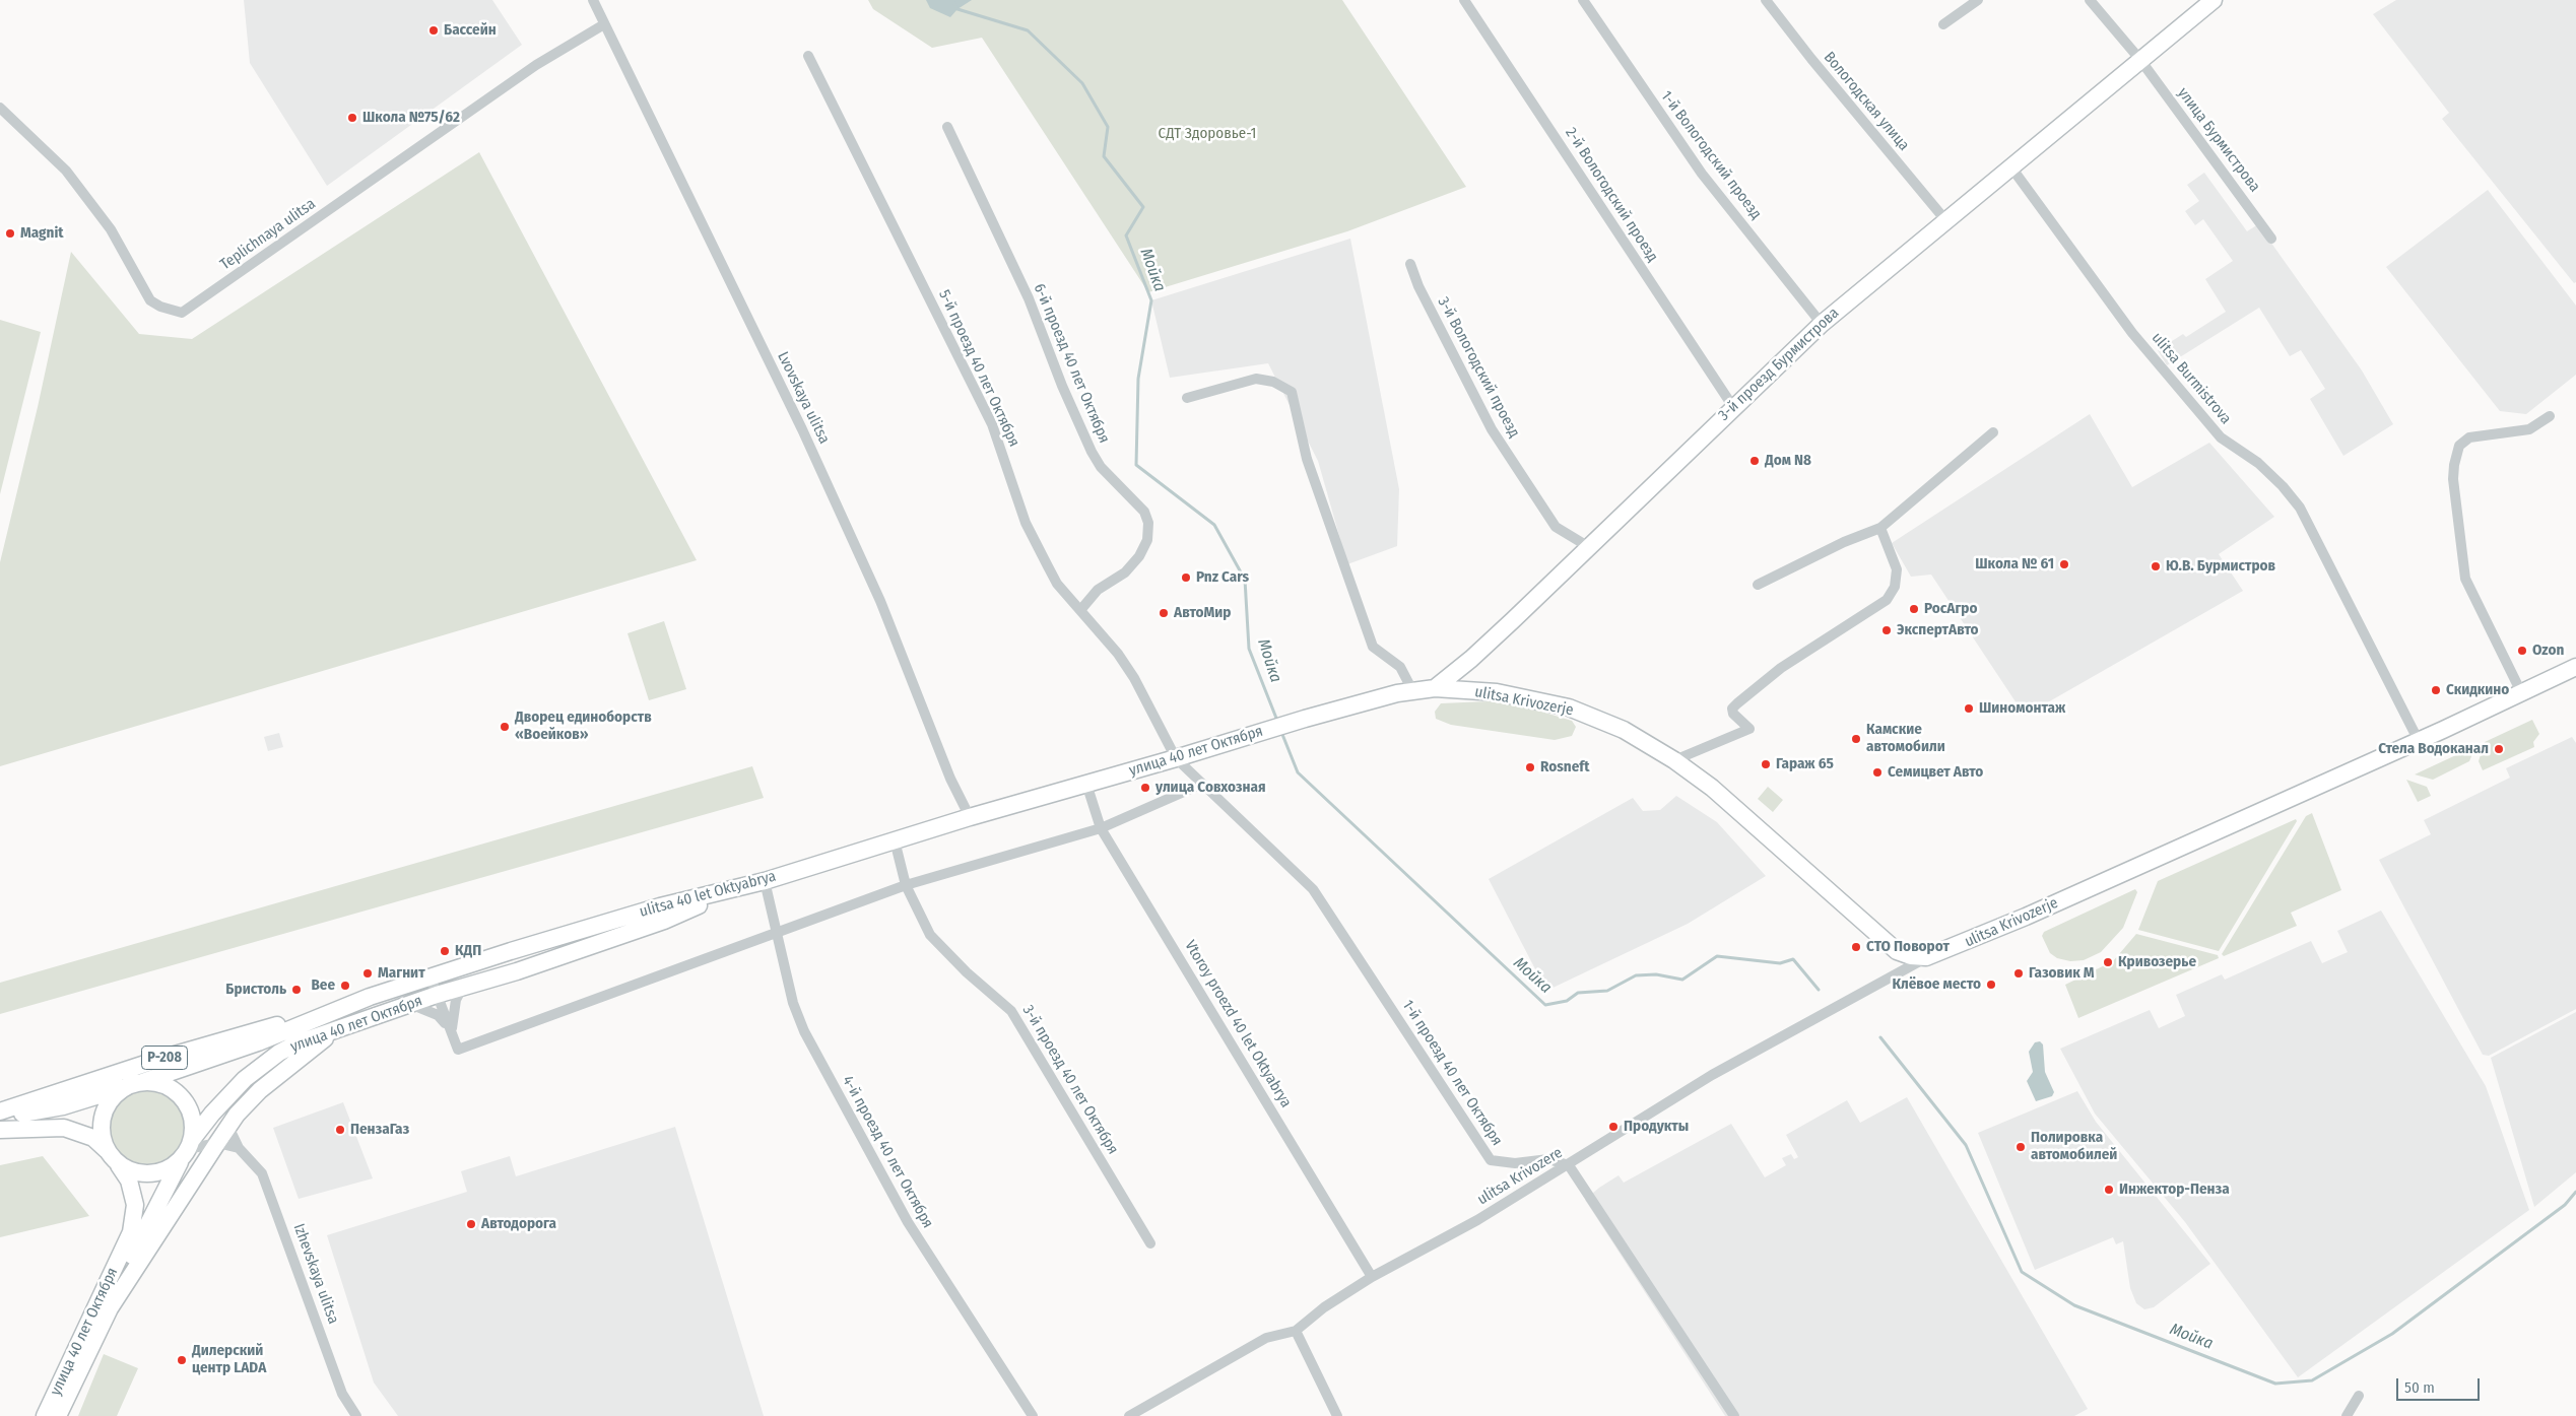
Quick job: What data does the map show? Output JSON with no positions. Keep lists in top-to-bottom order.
{
  "streets": {
    "main road": [
      "3-й проезд Бурмистрова",
      "ulitsa Krivozerje",
      "улица 40 лет Октября",
      "ulitsa 40 let Oktyabrya",
      "Р-208"
    ],
    "street": [
      "Вологодская улица",
      "улица Бурмистрова",
      "1-й Вологодский проезд",
      "2-й Вологодский проезд",
      "Teplichnaya ulitsa",
      "6-й проезд 40 лет Октября",
      "3-й Вологодский проезд",
      "5-й проезд 40 лет Октября",
      "ulitsa Burmistrova",
      "Lvovskaya ulitsa",
      "Vtoroy proezd 40 let Oktyabrya",
      "1-й проезд 40 лет Октября",
      "3-й проезд 40 лет Октября",
      "4-й проезд 40 лет Октября",
      "ulitsa Krivozere",
      "Izhevskaya ulitsa"
    ]
  },
  "crossings": [
    ["Вологодская улица", "3-й проезд Бурмистрова"],
    ["улица Бурмистрова", "3-й проезд Бурмистрова"],
    ["1-й Вологодский проезд", "3-й проезд Бурмистрова"],
    ["2-й Вологодский проезд", "3-й проезд Бурмистрова"],
    ["Teplichnaya ulitsa", "Lvovskaya ulitsa"],
    ["6-й проезд 40 лет Октября", "5-й проезд 40 лет Октября"],
    ["3-й проезд Бурмистрова", "3-й Вологодский проезд"],
    ["3-й проезд Бурмистрова", "ulitsa Burmistrova"],
    ["3-й проезд Бурмистрова", "ulitsa Krivozerje"],
    ["5-й проезд 40 лет Октября", "улица 40 лет Октября"],
    ["5-й проезд 40 лет Октября", "1-й проезд 40 лет Октября"],
    ["ulitsa Burmistrova", "ulitsa Krivozerje"],
    ["Lvovskaya ulitsa", "ulitsa 40 let Oktyabrya"],
    ["ulitsa Krivozerje", "улица 40 лет Октября"],
    ["ulitsa Krivozerje", "ulitsa Krivozere"],
    ["улица 40 лет Октября", "ulitsa 40 let Oktyabrya"],
    ["улица 40 лет Октября", "Vtoroy proezd 40 let Oktyabrya"],
    ["улица 40 лет Октября", "Izhevskaya ulitsa"],
    ["ulitsa 40 let Oktyabrya", "Vtoroy proezd 40 let Oktyabrya"],
    ["ulitsa 40 let Oktyabrya", "3-й проезд 40 лет Октября"],
    ["ulitsa 40 let Oktyabrya", "4-й проезд 40 лет Октября"],
    ["Vtoroy proezd 40 let Oktyabrya", "ulitsa Krivozere"],
    ["1-й проезд 40 лет Октября", "ulitsa Krivozere"]
  ],
  "water": ["Мойка"],
  "parks": ["СДТ Здоровье-1"],
  "places": [
    "Бассейн",
    "Школа №75/62",
    "Magnit",
    "Дом N8",
    "Школа № 61",
    "Ю.В. Бурмистров",
    "Pnz Cars",
    "РосАгро",
    "АвтоМир",
    "ЭкспертАвто",
    "Ozon",
    "Скидкино",
    "Шиномонтаж",
    "Дворец единоборств «Воейков»",
    "Камские автомобили",
    "Стела Водоканал",
    "Гараж 65",
    "Rosneft",
    "Семицвет Авто",
    "улица Совхозная",
    "СТО Поворот",
    "КДП",
    "Кривозерье",
    "Магнит",
    "Газовик М",
    "Клёвое место",
    "Bee",
    "Бристоль",
    "Продукты",
    "ПензаГаз",
    "Полировка автомобилей",
    "Инжектор-Пенза",
    "Автодорога",
    "Дилерский центр LADA"
  ],
  "scale_bar": "50 m"
}
